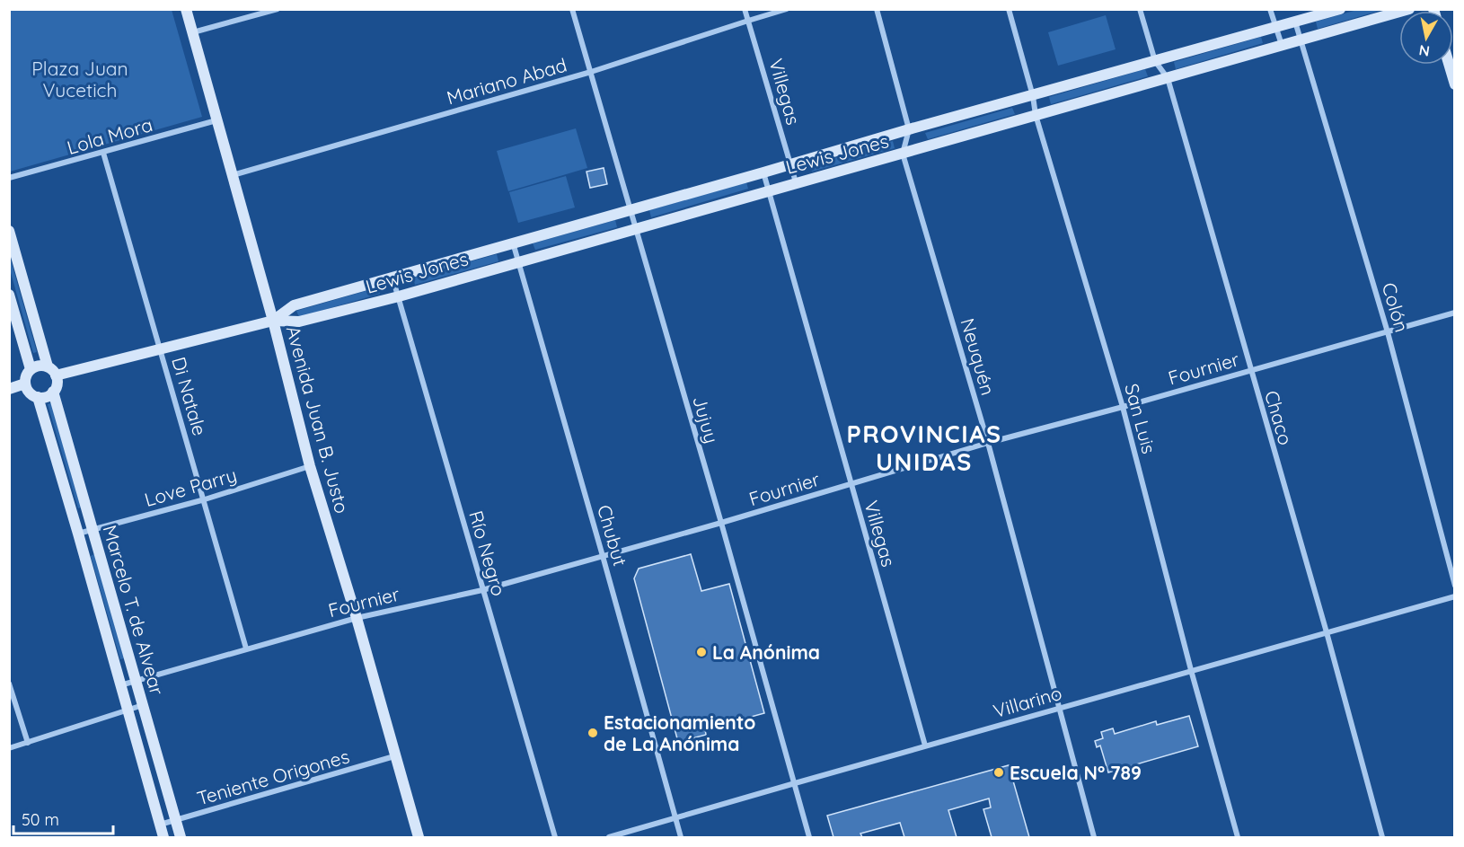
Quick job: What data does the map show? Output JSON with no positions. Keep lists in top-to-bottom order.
{
  "streets": {
    "main road": ["Lewis Jones", "Avenida Juan B. Justo", "Marcelo T. de Alvear"],
    "street": [
      "Mariano Abad",
      "Villegas",
      "Lola Mora",
      "Colón",
      "Neuquén",
      "Fournier",
      "Di Natale",
      "Chaco",
      "San Luis",
      "Jujuy",
      "Love Parry",
      "Chubut",
      "Río Negro",
      "Villarino",
      "Teniente Origones"
    ]
  },
  "crossings": [
    ["Mariano Abad", "Villegas"],
    ["Mariano Abad", "Avenida Juan B. Justo"],
    ["Mariano Abad", "Jujuy"],
    ["Villegas", "Lewis Jones"],
    ["Villegas", "Fournier"],
    ["Villegas", "Villarino"],
    ["Lola Mora", "Di Natale"],
    ["Lola Mora", "Avenida Juan B. Justo"],
    ["Lewis Jones", "Colón"],
    ["Lewis Jones", "Neuquén"],
    ["Lewis Jones", "Di Natale"],
    ["Lewis Jones", "Chaco"],
    ["Lewis Jones", "San Luis"],
    ["Lewis Jones", "Avenida Juan B. Justo"],
    ["Lewis Jones", "Jujuy"],
    ["Lewis Jones", "Chubut"],
    ["Lewis Jones", "Río Negro"],
    ["Lewis Jones", "Marcelo T. de Alvear"],
    ["Colón", "Fournier"],
    ["Neuquén", "Fournier"],
    ["Neuquén", "Villarino"],
    ["Fournier", "Di Natale"],
    ["Fournier", "Chaco"],
    ["Fournier", "San Luis"],
    ["Fournier", "Avenida Juan B. Justo"],
    ["Fournier", "Jujuy"],
    ["Fournier", "Chubut"],
    ["Fournier", "Río Negro"],
    ["Fournier", "Marcelo T. de Alvear"],
    ["Di Natale", "Love Parry"],
    ["Chaco", "Villarino"],
    ["San Luis", "Villarino"],
    ["Avenida Juan B. Justo", "Love Parry"],
    ["Avenida Juan B. Justo", "Teniente Origones"],
    ["Jujuy", "Villarino"],
    ["Love Parry", "Marcelo T. de Alvear"],
    ["Chubut", "Villarino"],
    ["Marcelo T. de Alvear", "Teniente Origones"]
  ],
  "districts": ["PROVINCIAS UNIDAS"],
  "parks": ["Plaza Juan Vucetich"],
  "places": ["La Anónima", "Estacionamiento de La Anónima", "Escuela N° 789"],
  "scale_bar": "50 m",
  "north": "bottom"
}
